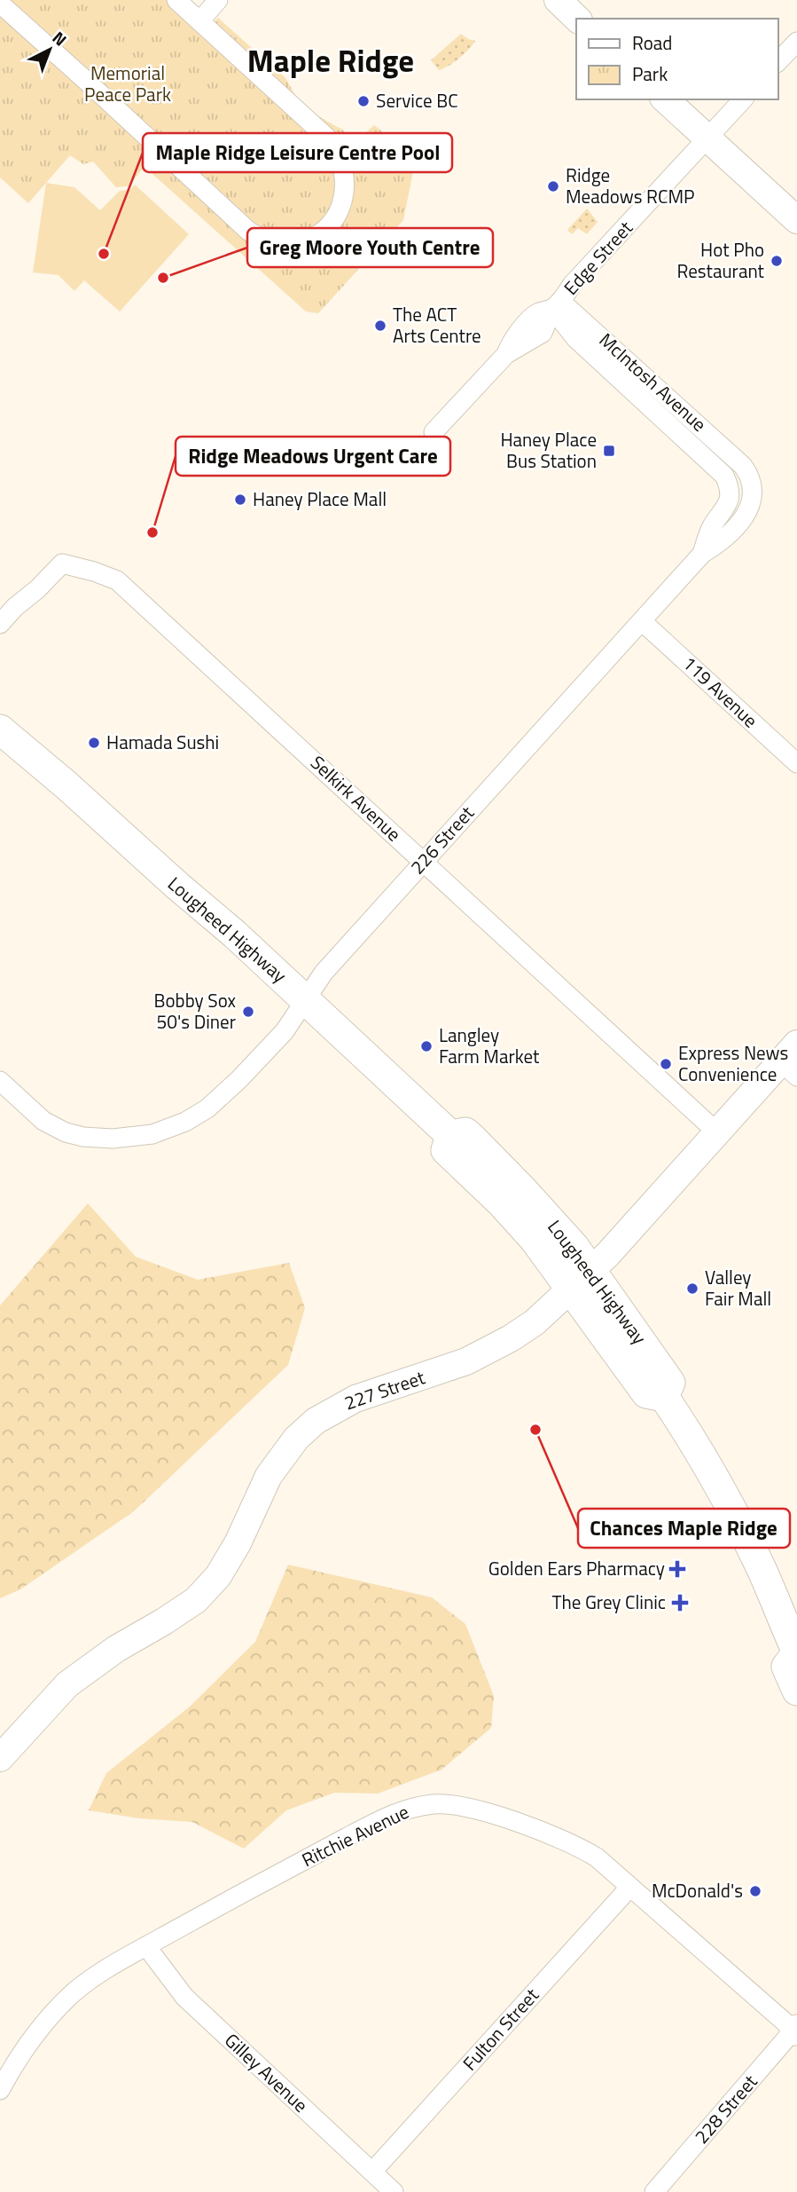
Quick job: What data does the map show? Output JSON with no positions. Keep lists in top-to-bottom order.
{
  "streets": {
    "main road": ["Lougheed Highway", "227 Street"],
    "street": [
      "Edge Street",
      "McIntosh Avenue",
      "119 Avenue",
      "Selkirk Avenue",
      "226 Street",
      "Ritchie Avenue",
      "Fulton Street",
      "Gilley Avenue",
      "228 Street"
    ]
  },
  "crossings": [
    ["Edge Street", "McIntosh Avenue"],
    ["McIntosh Avenue", "226 Street"],
    ["119 Avenue", "226 Street"],
    ["Selkirk Avenue", "226 Street"],
    ["Selkirk Avenue", "227 Street"],
    ["226 Street", "Lougheed Highway"],
    ["Lougheed Highway", "227 Street"],
    ["Ritchie Avenue", "Fulton Street"],
    ["Ritchie Avenue", "Gilley Avenue"],
    ["Ritchie Avenue", "228 Street"],
    ["Fulton Street", "Gilley Avenue"]
  ],
  "districts": ["Maple Ridge"],
  "parks": ["Memorial Peace Park"],
  "places": {
    "other": [
      "Service BC",
      "Ridge Meadows RCMP",
      "Maple Ridge Leisure Centre Pool",
      "Hot Pho Restaurant",
      "Greg Moore Youth Centre",
      "The ACT Arts Centre",
      "Haney Place Mall",
      "Ridge Meadows Urgent Care",
      "Hamada Sushi",
      "Bobby Sox 50's Diner",
      "Langley Farm Market",
      "Express News Convenience",
      "Valley Fair Mall",
      "Chances Maple Ridge",
      "McDonald's"
    ],
    "transit": ["Haney Place Bus Station"],
    "health": ["Golden Ears Pharmacy", "The Grey Clinic"]
  },
  "legend": ["Road", "Park"],
  "north": "top right"
}
